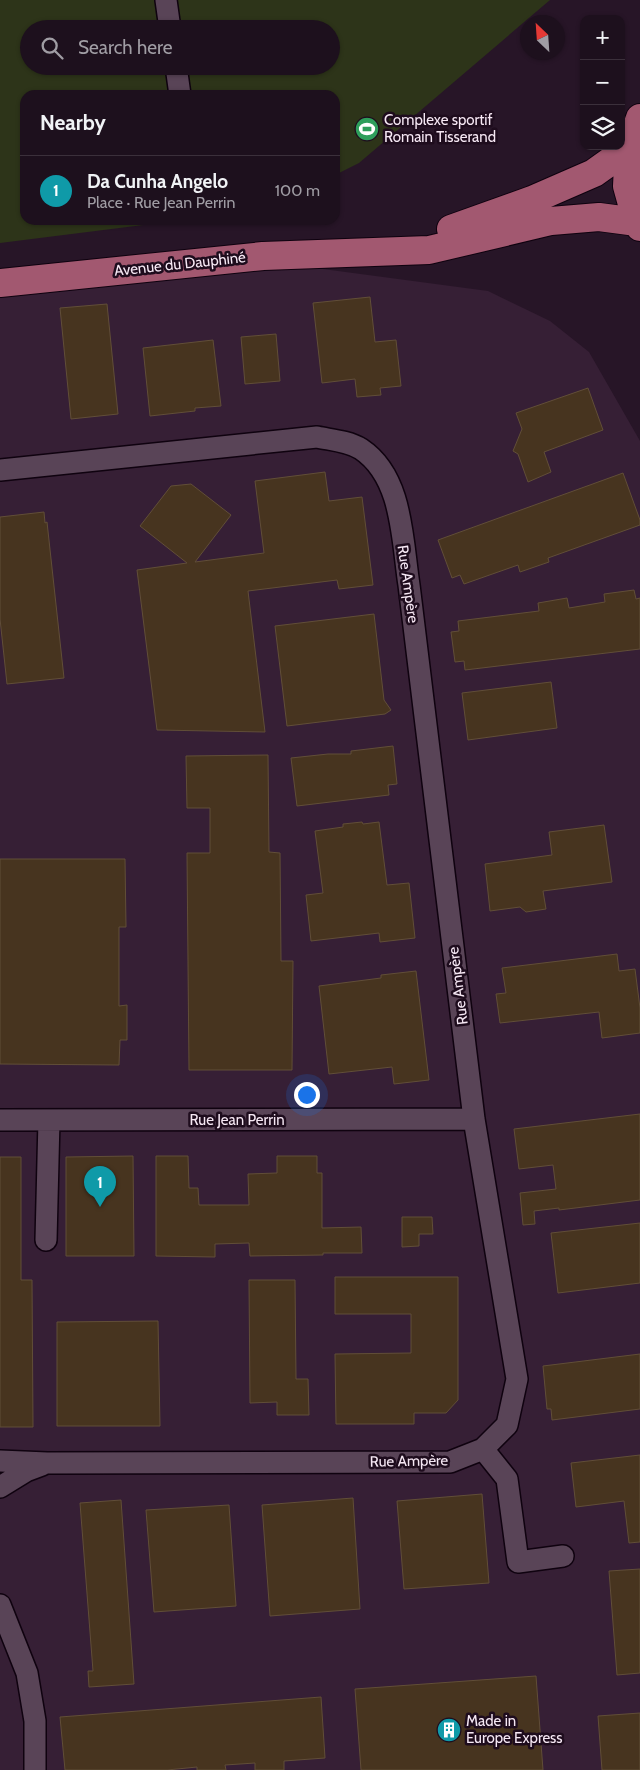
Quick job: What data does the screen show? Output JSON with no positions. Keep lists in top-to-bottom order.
{
  "streets": {
    "main road": ["Avenue du Dauphiné"],
    "street": ["Rue Ampère", "Rue Jean Perrin"]
  },
  "crossings": [
    ["Rue Ampère", "Rue Jean Perrin"]
  ],
  "places": {
    "sports": ["Complexe sportif Romain Tisserand"],
    "building": ["Made in Europe Express"]
  },
  "north": "top left",
  "page": {
    "map_buttons": ["+", "−"],
    "search": "Search here",
    "heading": "Nearby",
    "list": [
      {
        "mark": "1",
        "name": "Da Cunha Angelo",
        "note": "Place · Rue Jean Perrin",
        "value": "100 m"
      }
    ],
    "pins": "1"
  }
}
